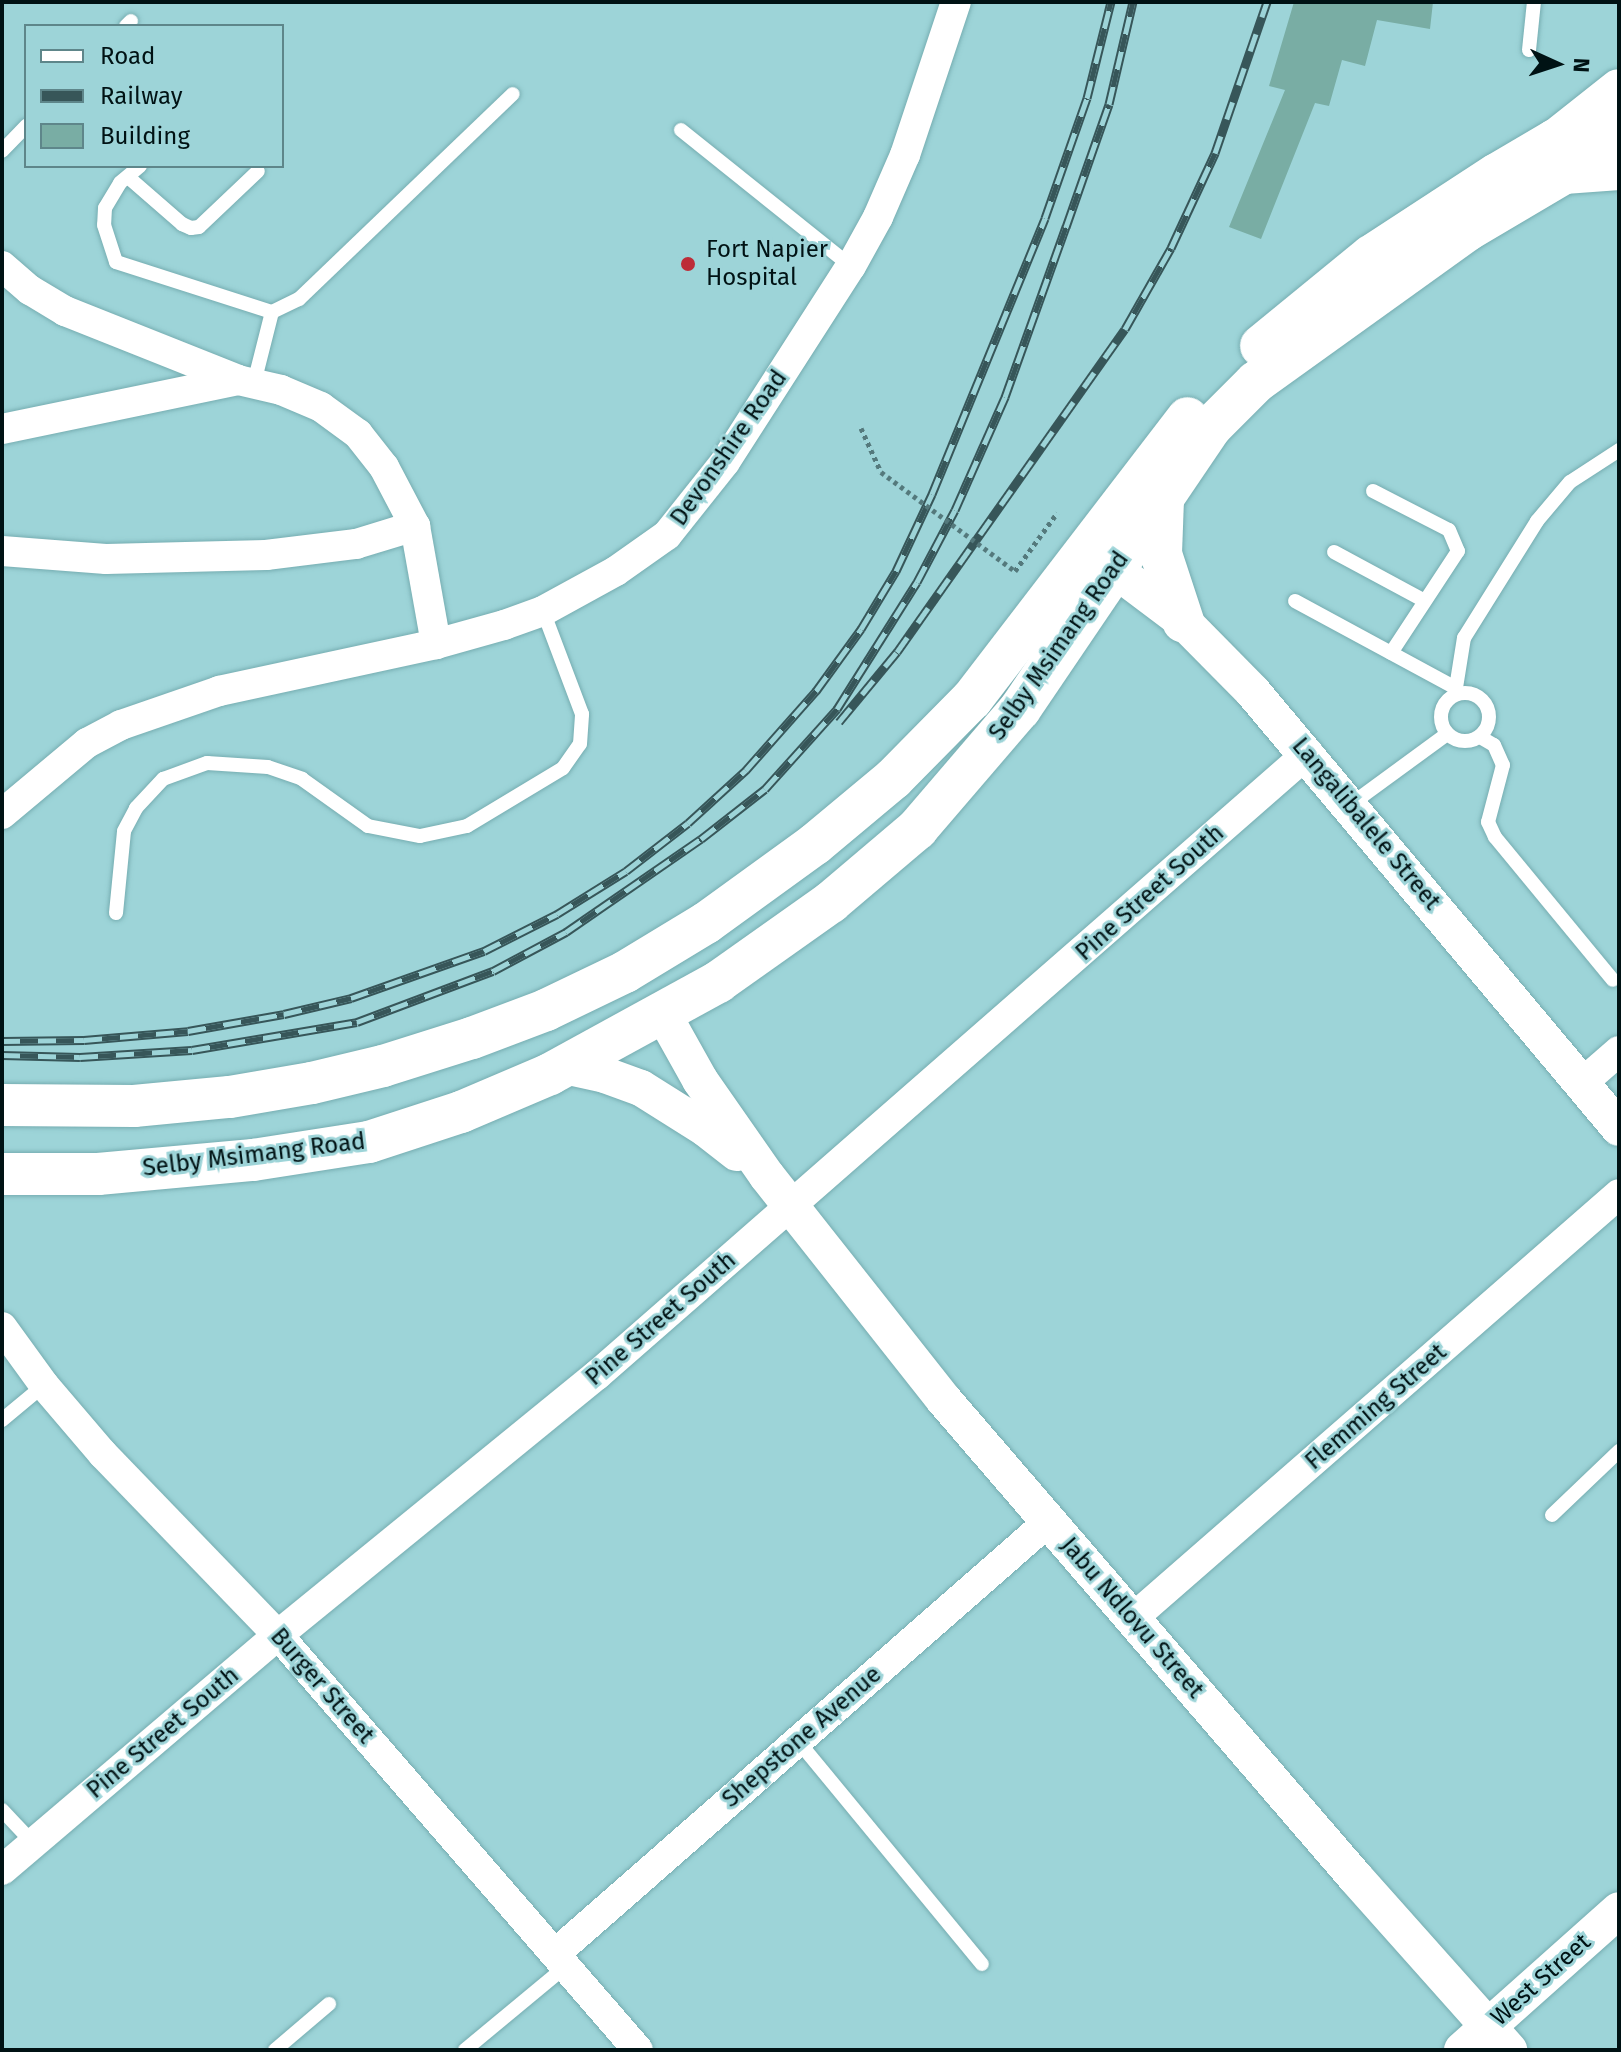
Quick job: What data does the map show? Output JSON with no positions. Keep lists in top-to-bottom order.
{
  "streets": {
    "main road": ["Selby Msimang Road"],
    "street": [
      "Devonshire Road",
      "Langalibalele Street",
      "Pine Street South",
      "Flemming Street",
      "Jabu Ndlovu Street",
      "Burger Street",
      "Shepstone Avenue",
      "West Street"
    ]
  },
  "crossings": [
    ["Selby Msimang Road", "Langalibalele Street"],
    ["Selby Msimang Road", "Jabu Ndlovu Street"],
    ["Langalibalele Street", "Pine Street South"],
    ["Pine Street South", "Jabu Ndlovu Street"],
    ["Pine Street South", "Burger Street"],
    ["Flemming Street", "Jabu Ndlovu Street"],
    ["Jabu Ndlovu Street", "Shepstone Avenue"],
    ["Jabu Ndlovu Street", "West Street"],
    ["Burger Street", "Shepstone Avenue"]
  ],
  "places": ["Fort Napier Hospital"],
  "legend": ["Road", "Railway", "Building"],
  "north": "right"
}
